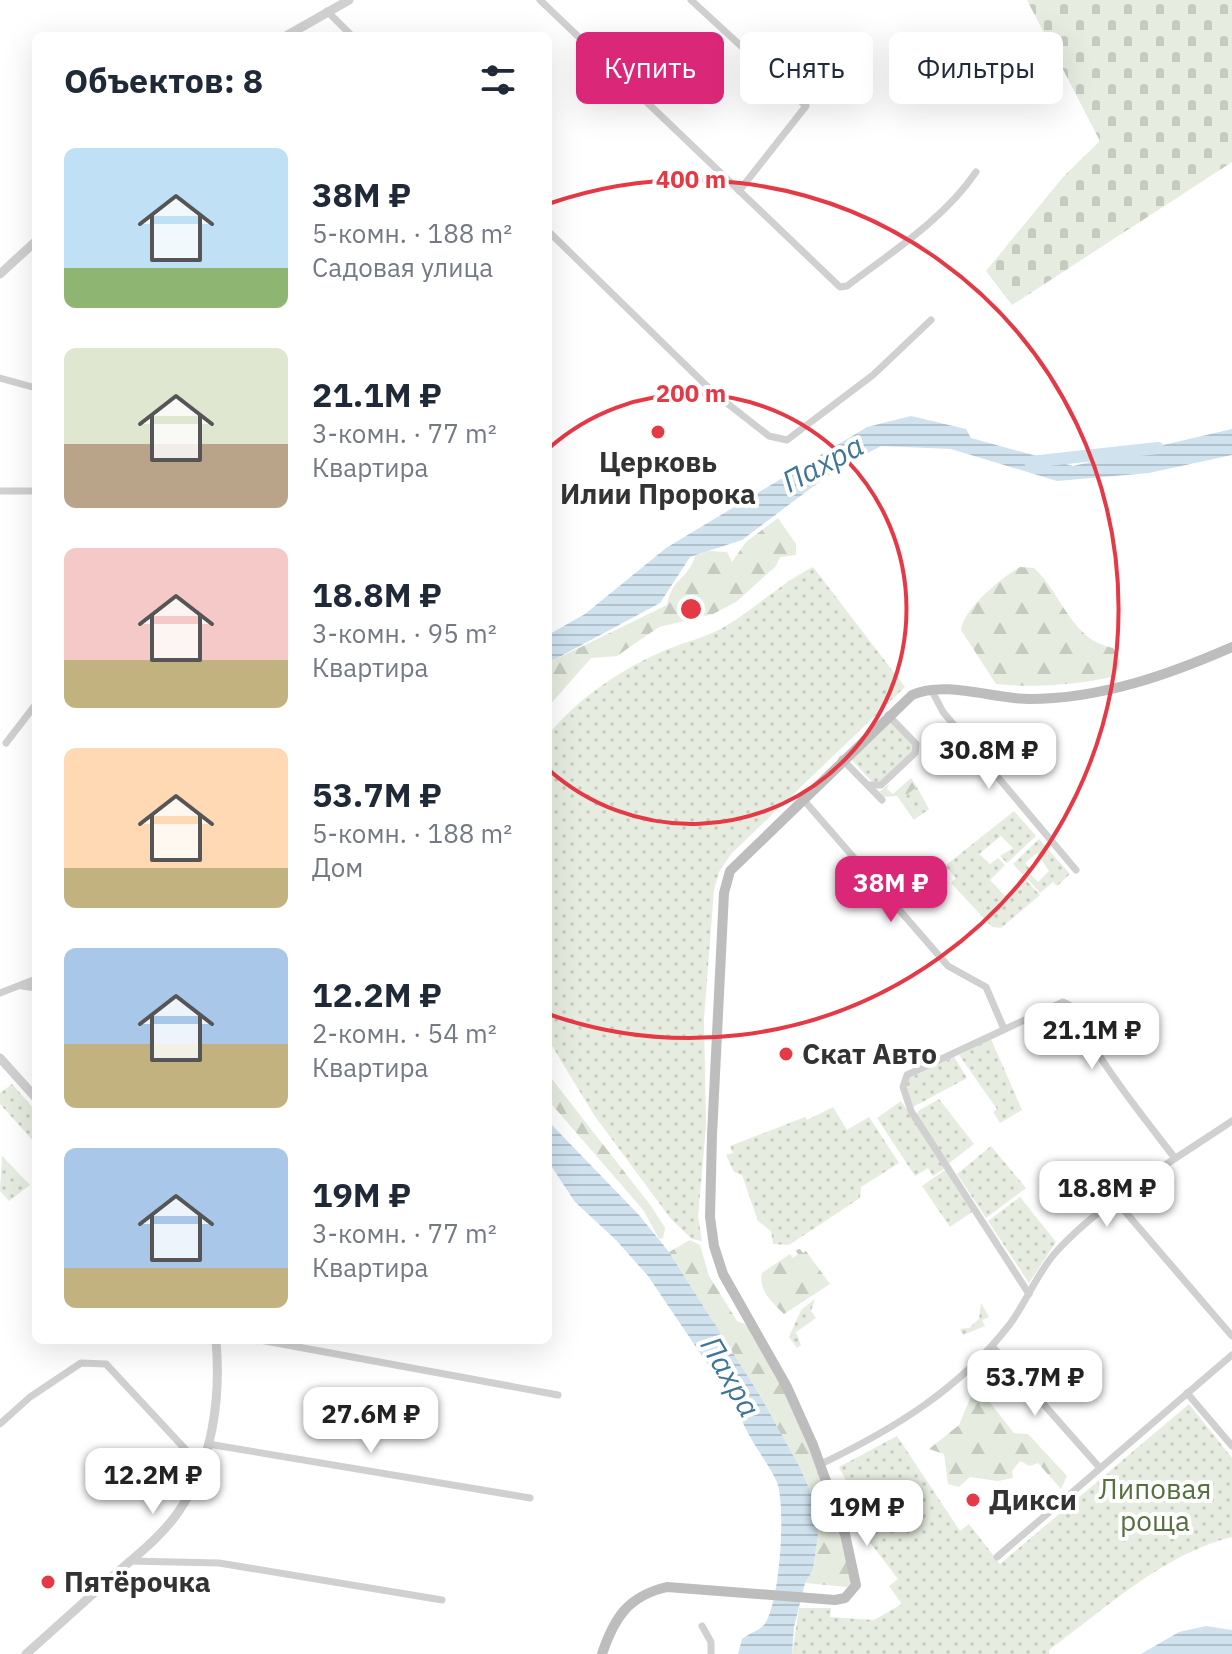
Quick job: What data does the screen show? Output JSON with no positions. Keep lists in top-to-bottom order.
{
  "water": ["Пахра"],
  "parks": ["Липовая роща"],
  "places": [
    "Церковь Илии Пророка",
    "Скат Авто",
    "Дикси",
    "Пятёрочка"
  ],
  "page": {
    "chip": ["Купить", "Снять", "Фильтры"],
    "heading": "Объектов: 8",
    "list": [
      {
        "name": "38M ₽",
        "note": "5-комн. · 188 m² · Садовая улица"
      },
      {
        "name": "21.1M ₽",
        "note": "3-комн. · 77 m² · Квартира"
      },
      {
        "name": "18.8M ₽",
        "note": "3-комн. · 95 m² · Квартира"
      },
      {
        "name": "53.7M ₽",
        "note": "5-комн. · 188 m² · Дом"
      },
      {
        "name": "12.2M ₽",
        "note": "2-комн. · 54 m² · Квартира"
      },
      {
        "name": "19M ₽",
        "note": "3-комн. · 77 m² · Квартира"
      }
    ],
    "price": [
      "30.8M ₽",
      "38M ₽",
      "21.1M ₽",
      "18.8M ₽",
      "53.7M ₽",
      "27.6M ₽",
      "12.2M ₽",
      "19M ₽"
    ]
  },
  "rings": ["400 m", "200 m"]
}
